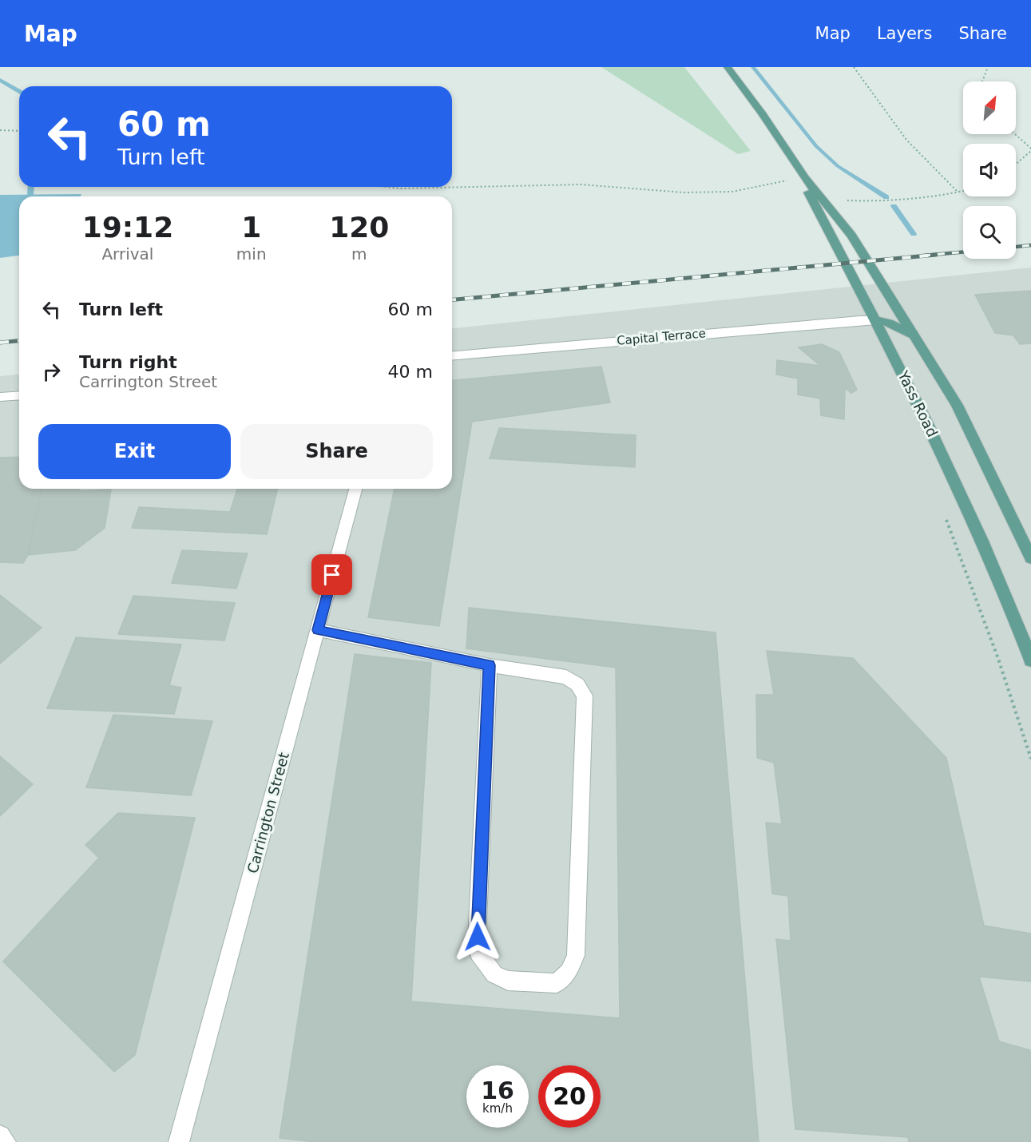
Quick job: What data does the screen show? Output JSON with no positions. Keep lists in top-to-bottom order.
{
  "streets": {
    "main road": ["Yass Road"],
    "street": ["Capital Terrace", "Carrington Street"]
  },
  "crossings": [
    ["Capital Terrace", "Yass Road"]
  ],
  "north": "top right",
  "page": {
    "header": "Map",
    "nav": ["Map", "Layers", "Share"],
    "turn": ["60 m", "Turn left"],
    "eta": [
      "19:12",
      "Arrival",
      "1",
      "min",
      "120",
      "m"
    ],
    "list": [
      {
        "name": "Turn left",
        "value": "60 m"
      },
      {
        "name": "Turn right",
        "note": "Carrington Street",
        "value": "40 m"
      }
    ],
    "buttons": ["Exit", "Share"],
    "speed": "16 km/h",
    "limit": "20"
  }
}
